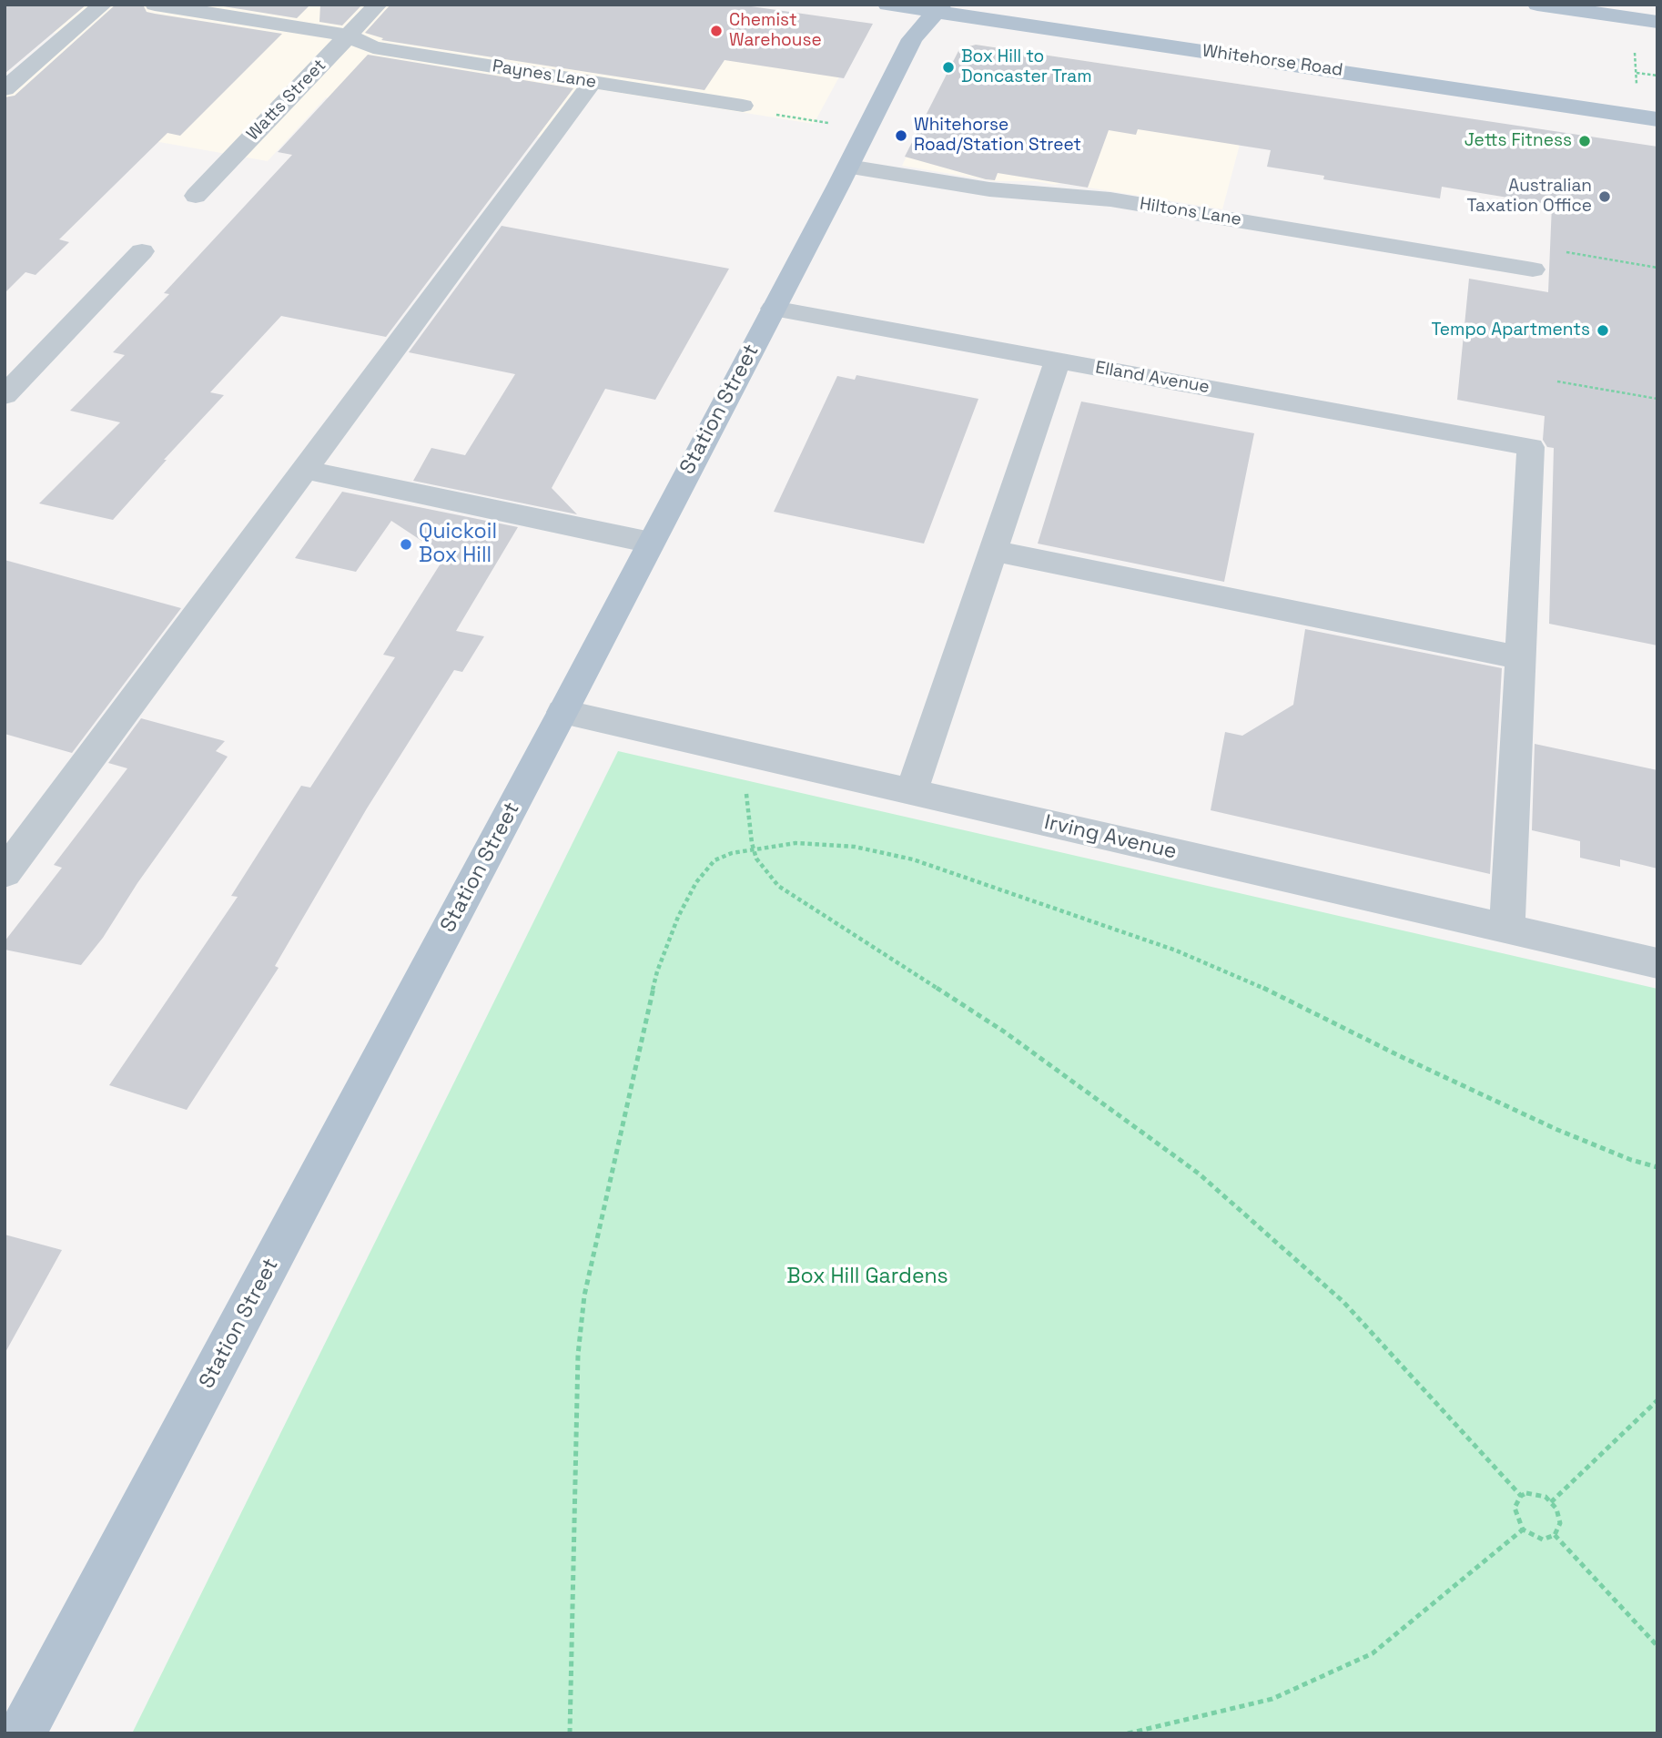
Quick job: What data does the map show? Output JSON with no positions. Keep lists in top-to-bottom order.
{
  "streets": {
    "main road": ["Whitehorse Road", "Station Street"],
    "street": [
      "Paynes Lane",
      "Watts Street",
      "Hiltons Lane",
      "Elland Avenue",
      "Irving Avenue"
    ]
  },
  "crossings": [
    ["Whitehorse Road", "Station Street"],
    ["Paynes Lane", "Watts Street"],
    ["Hiltons Lane", "Station Street"],
    ["Elland Avenue", "Station Street"],
    ["Station Street", "Irving Avenue"]
  ],
  "parks": ["Box Hill Gardens"],
  "places": [
    "Chemist Warehouse",
    "Box Hill to Doncaster Tram",
    "Whitehorse Road/Station Street",
    "Jetts Fitness",
    "Australian Taxation Office",
    "Tempo Apartments",
    "Quickoil Box Hill"
  ]
}
